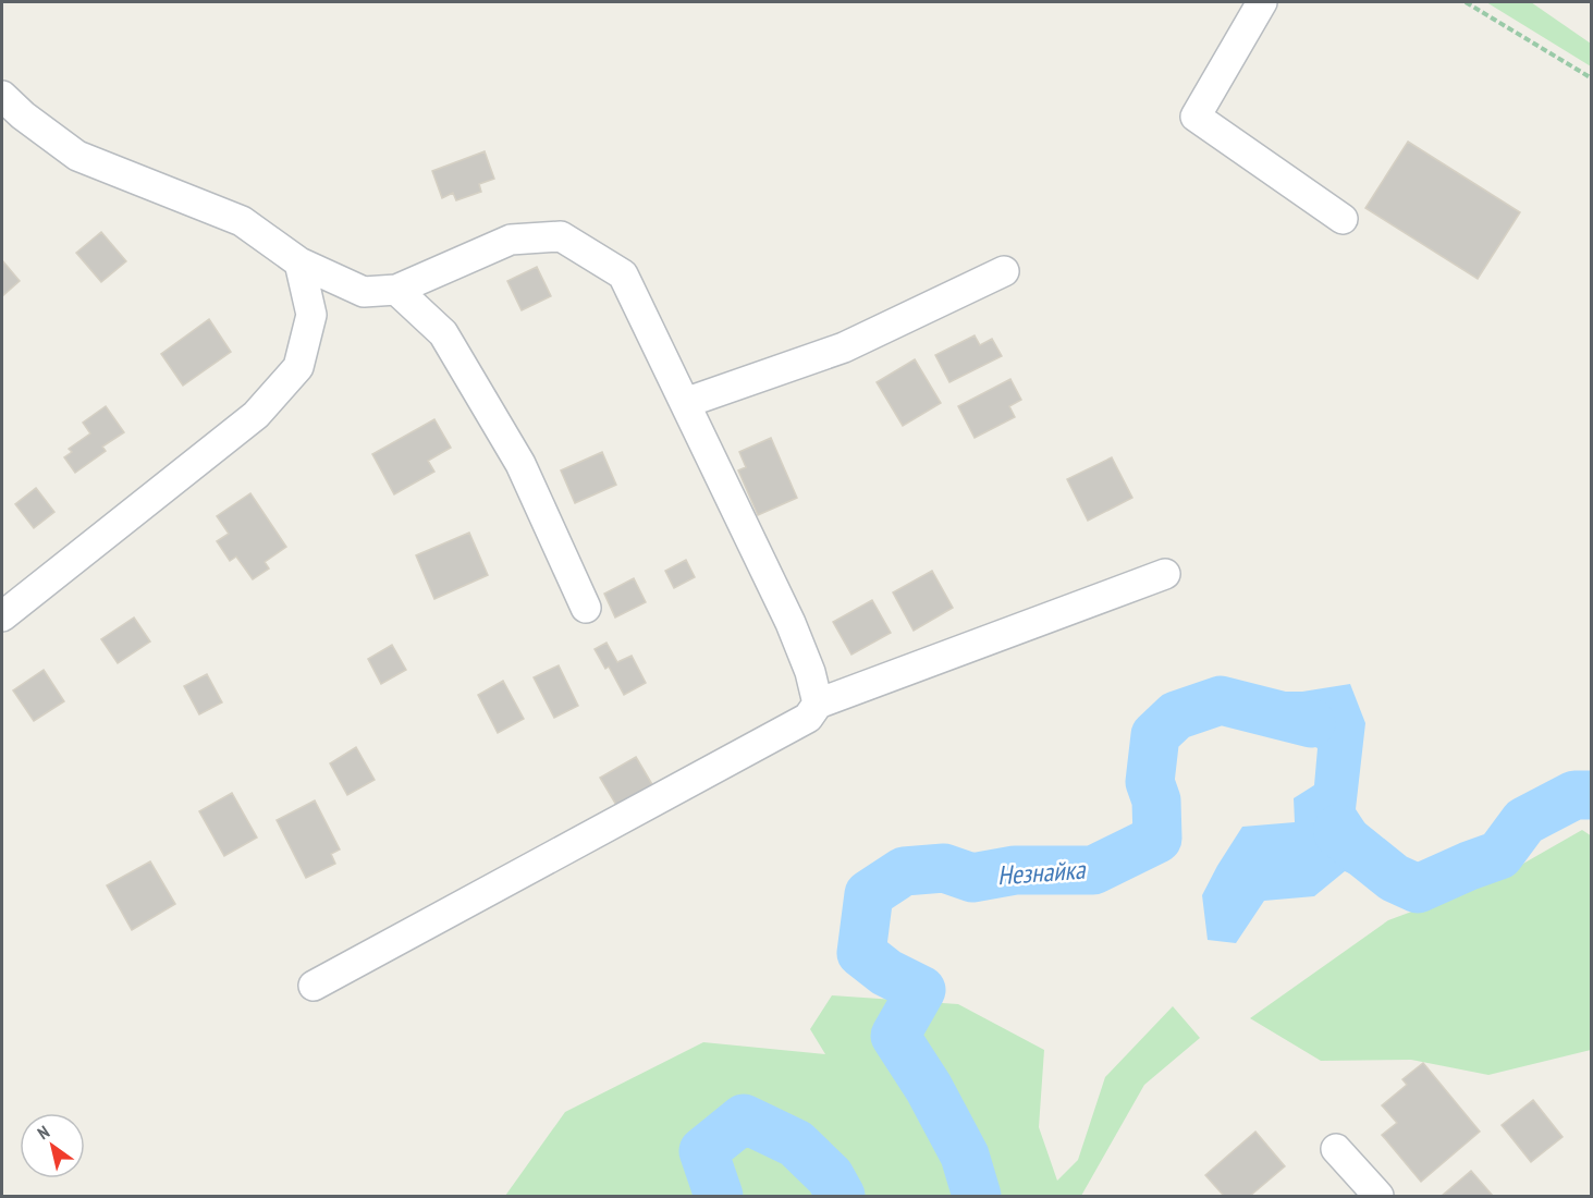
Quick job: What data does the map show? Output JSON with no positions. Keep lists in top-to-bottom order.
{
  "water": ["Незнайка"],
  "north": "top left"
}
